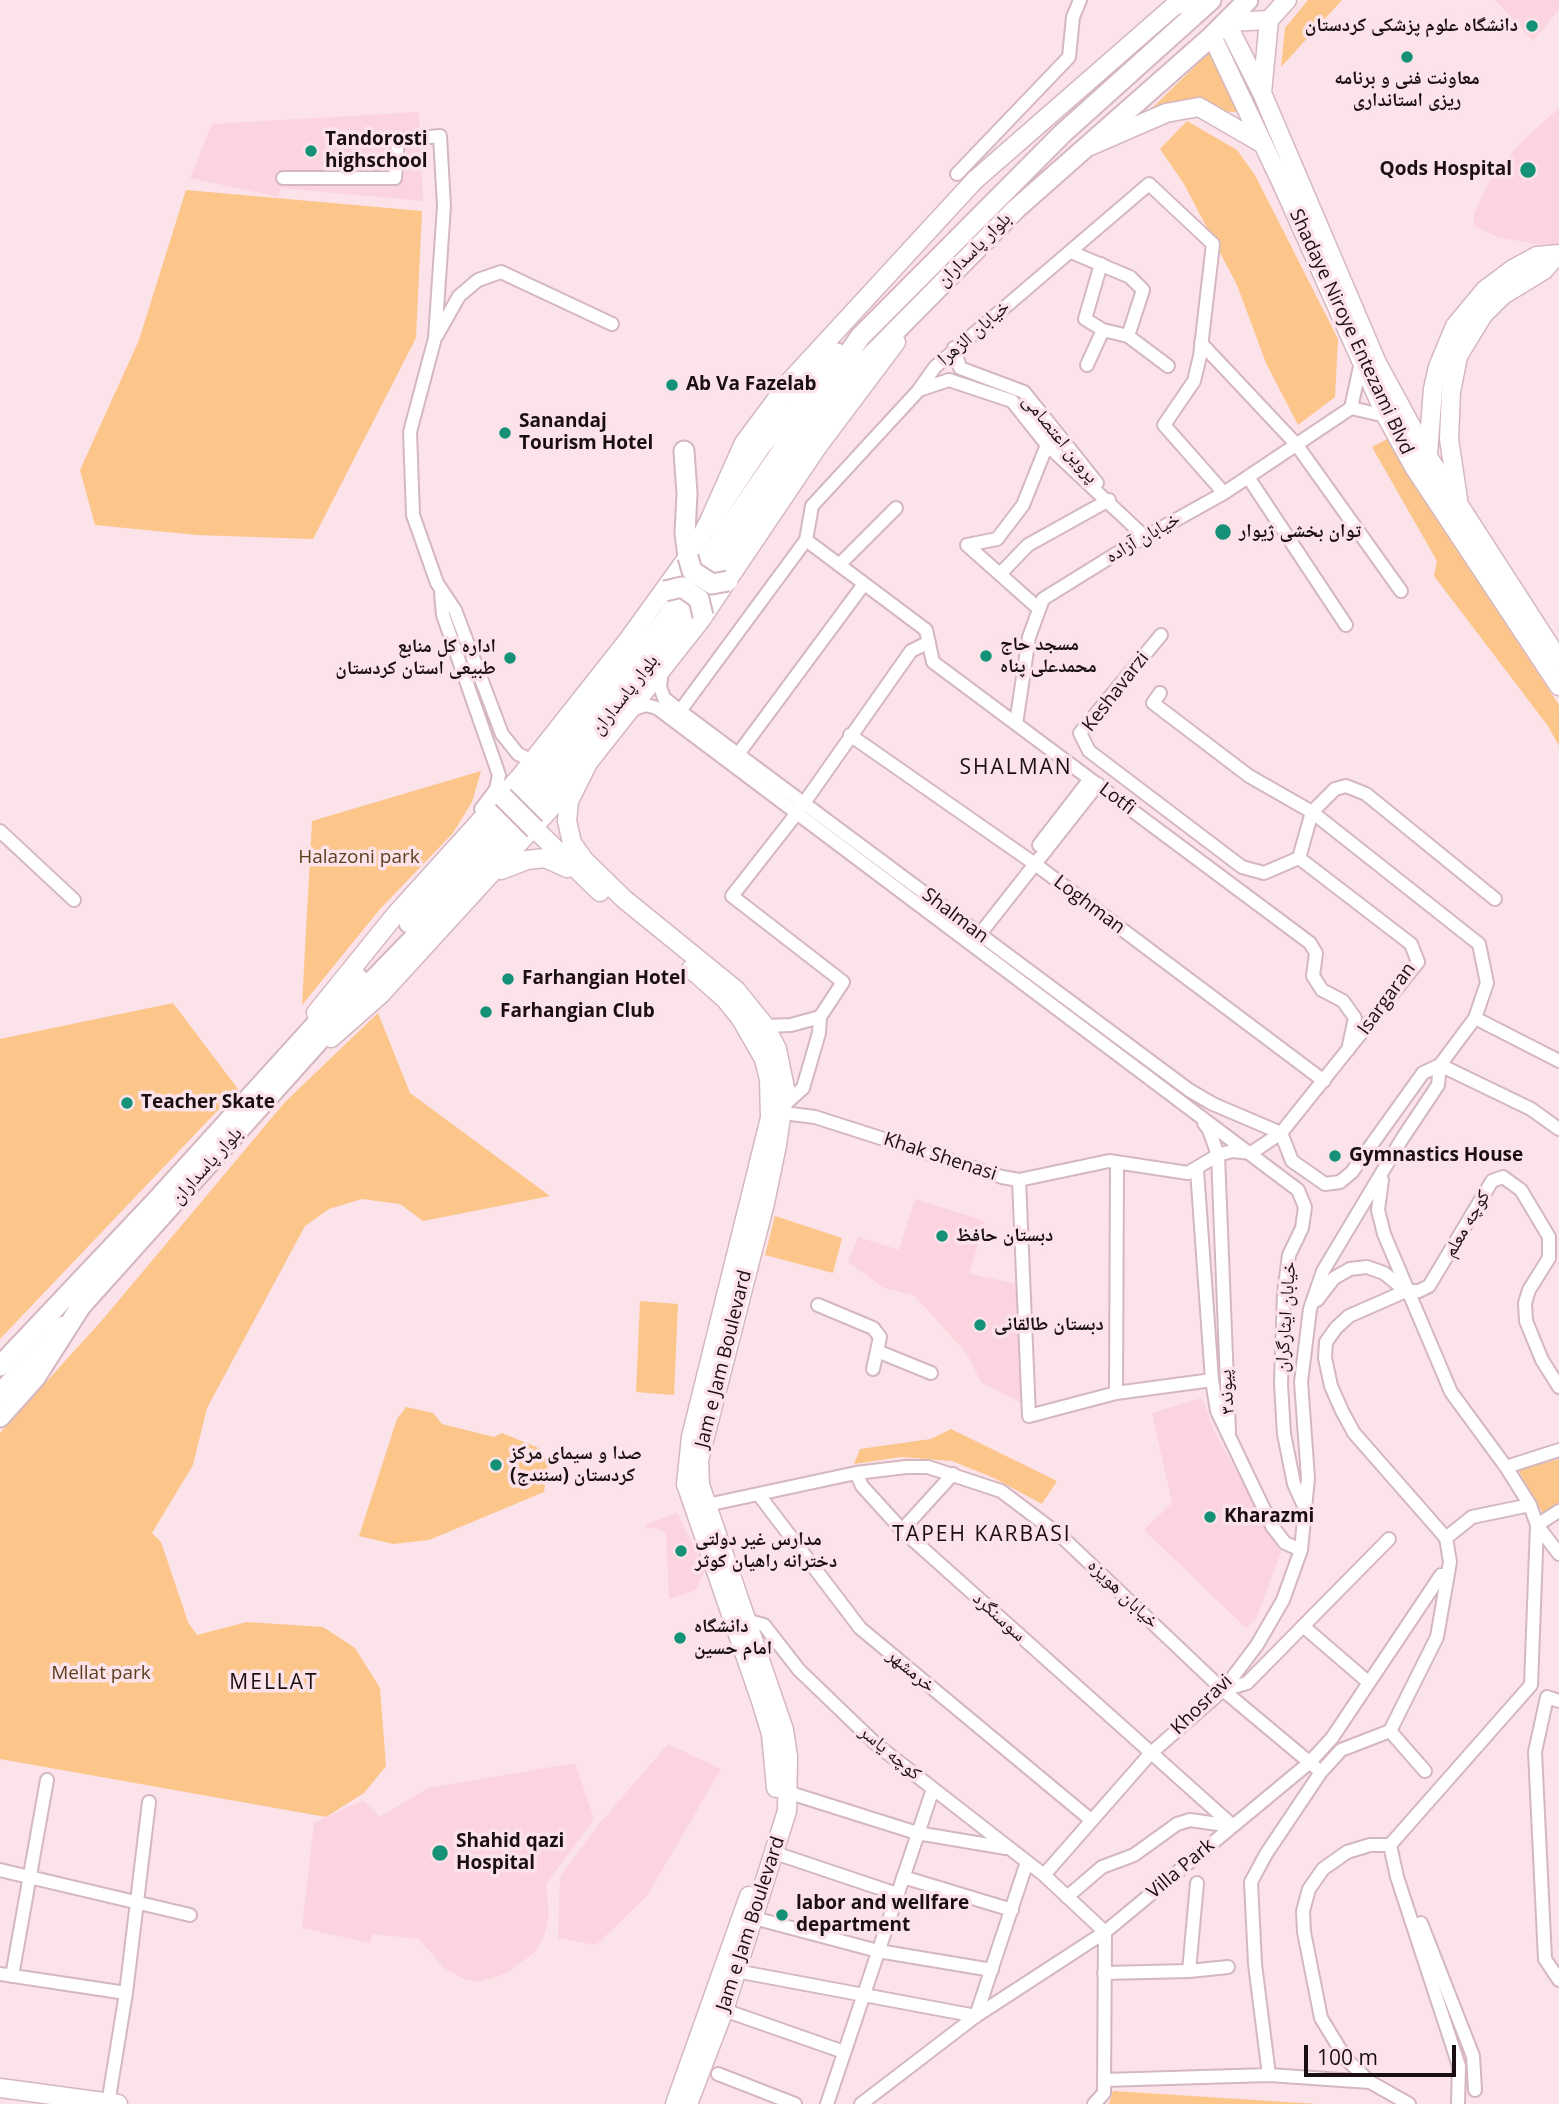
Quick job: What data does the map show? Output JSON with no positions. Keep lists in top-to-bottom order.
{
  "streets": {
    "main road": ["بلوار پاسداران", "Shadaye Niroye Entezami Blvd", "Jam e Jam Boulevard"],
    "street": [
      "خیابان الزهرا",
      "پروین اعتصامی",
      "خیابان آزاده",
      "Keshavarzi",
      "Lotfi",
      "Loghman",
      "Shalman",
      "Isargaran",
      "Khak Shenasi",
      "کوچه معلم",
      "خیابان ایثارگران",
      "پیوند۳",
      "خیابان هویزه",
      "سوسنگرد",
      "خرمشهر",
      "Khosravi",
      "کوچه یاسر",
      "Villa Park"
    ]
  },
  "crossings": [
    ["بلوار پاسداران", "Shadaye Niroye Entezami Blvd"],
    ["خیابان الزهرا", "پروین اعتصامی"],
    ["خیابان الزهرا", "Lotfi"],
    ["خیابان آزاده", "Lotfi"],
    ["Keshavarzi", "Isargaran"],
    ["Lotfi", "Isargaran"],
    ["Loghman", "Isargaran"],
    ["Shalman", "Isargaran"],
    ["Shalman", "خیابان ایثارگران"],
    ["Isargaran", "خیابان ایثارگران"],
    ["Khak Shenasi", "Jam e Jam Boulevard"],
    ["Khak Shenasi", "پیوند۳"],
    ["خیابان ایثارگران", "Khosravi"],
    ["Jam e Jam Boulevard", "خیابان هویزه"],
    ["Jam e Jam Boulevard", "کوچه یاسر"],
    ["خیابان هویزه", "سوسنگرد"],
    ["خیابان هویزه", "خرمشهر"],
    ["خیابان هویزه", "Khosravi"],
    ["خیابان هویزه", "Villa Park"],
    ["سوسنگرد", "Khosravi"],
    ["سوسنگرد", "Villa Park"],
    ["خرمشهر", "Khosravi"],
    ["Khosravi", "کوچه یاسر"],
    ["کوچه یاسر", "Villa Park"]
  ],
  "districts": ["SHALMAN", "TAPEH KARBASI", "MELLAT"],
  "parks": ["Halazoni park", "Mellat park"],
  "places": [
    "دانشگاه علوم پزشکی کردستان",
    "معاونت فنی و برنامه ریزی استانداری",
    "Tandorosti highschool",
    "Qods Hospital",
    "Ab Va Fazelab",
    "Sanandaj Tourism Hotel",
    "توان بخشی ژیوار",
    "مسجد حاج محمدعلی پناه",
    "اداره کل منابع طبیعی استان کردستان",
    "Farhangian Hotel",
    "Farhangian Club",
    "Teacher Skate",
    "Gymnastics House",
    "دبستان حافظ",
    "دبستان طالقانی",
    "صدا و سیمای مرکز کردستان (سنندج)",
    "Kharazmi",
    "مدارس غیر دولتی دخترانه راهیان کوثر",
    "دانشگاه امام حسین",
    "Shahid qazi Hospital",
    "labor and wellfare department"
  ],
  "scale_bar": "100 m"
}
